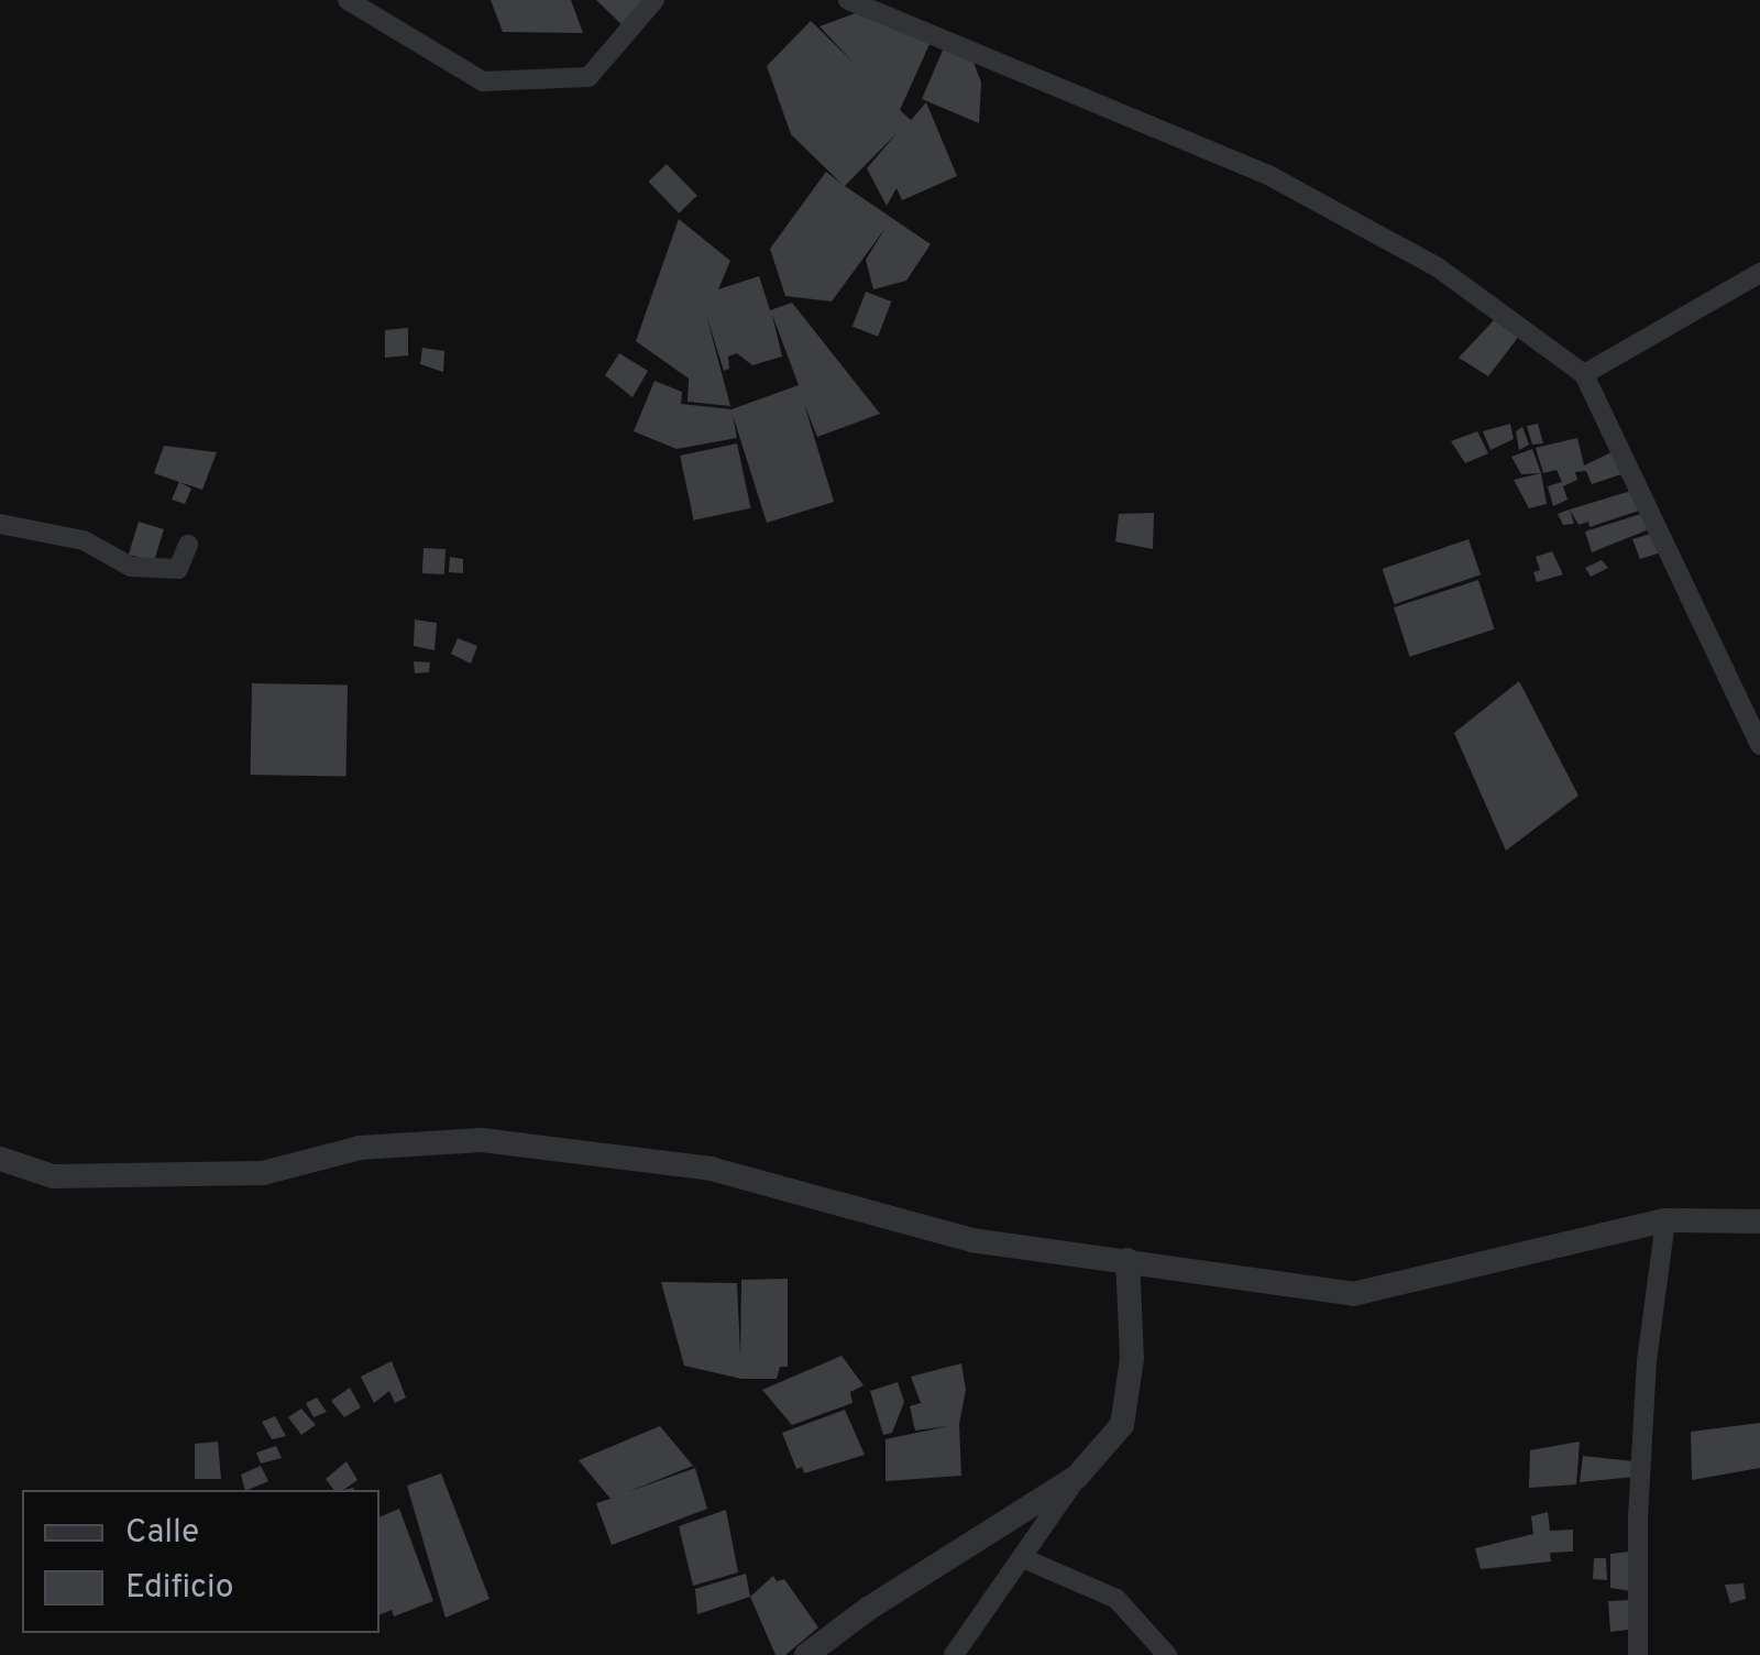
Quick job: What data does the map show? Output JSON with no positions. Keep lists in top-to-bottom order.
{
  "legend": ["Calle", "Edificio"]
}
